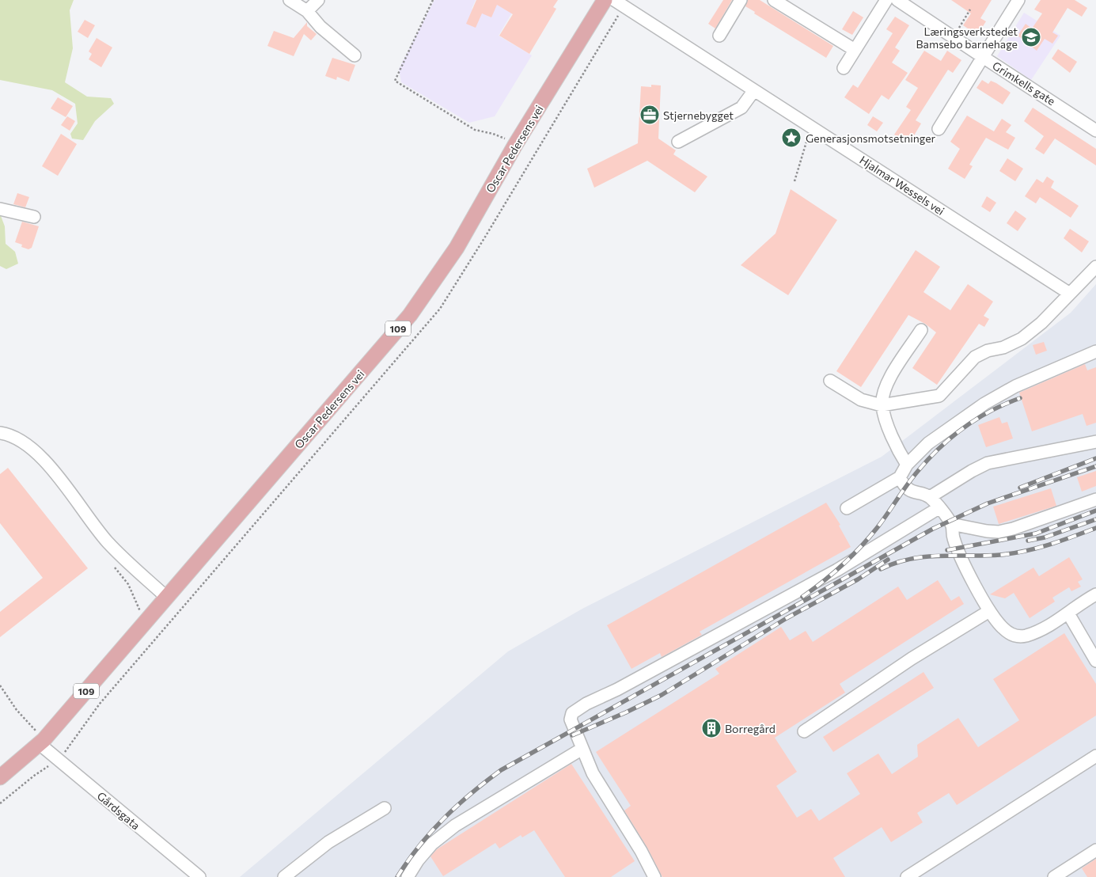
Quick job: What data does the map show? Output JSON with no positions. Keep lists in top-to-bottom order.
{
  "streets": {
    "main road": ["Oscar Pedersens vei", "109"],
    "street": ["Grimkells gate", "Hjalmar Wessels vei", "Gårdsgata"]
  },
  "crossings": [
    ["Oscar Pedersens vei", "Gårdsgata"]
  ],
  "places": {
    "school or university": ["Læringsverkstedet Bamsebo barnehage"],
    "office": ["Stjernebygget"],
    "place": ["Generasjonsmotsetninger"],
    "building": ["Borregård"]
  }
}
